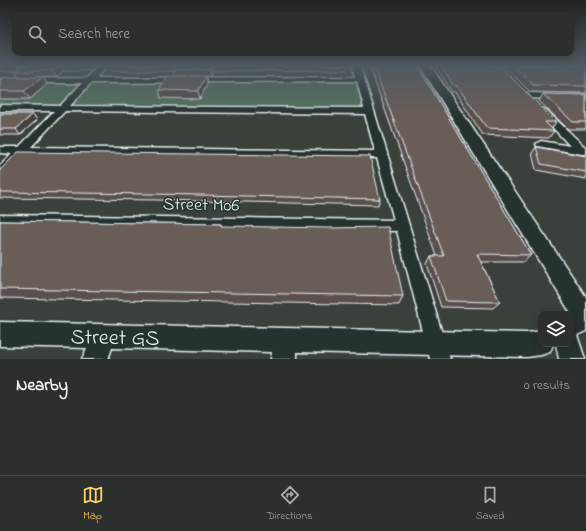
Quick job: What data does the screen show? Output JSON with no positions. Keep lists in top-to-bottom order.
{
  "streets": {
    "street": ["Street M06", "Street GS"]
  },
  "page": {
    "search": "Search here",
    "heading": ["Nearby", "0 results"],
    "nav": ["Map", "Directions", "Saved"]
  }
}
